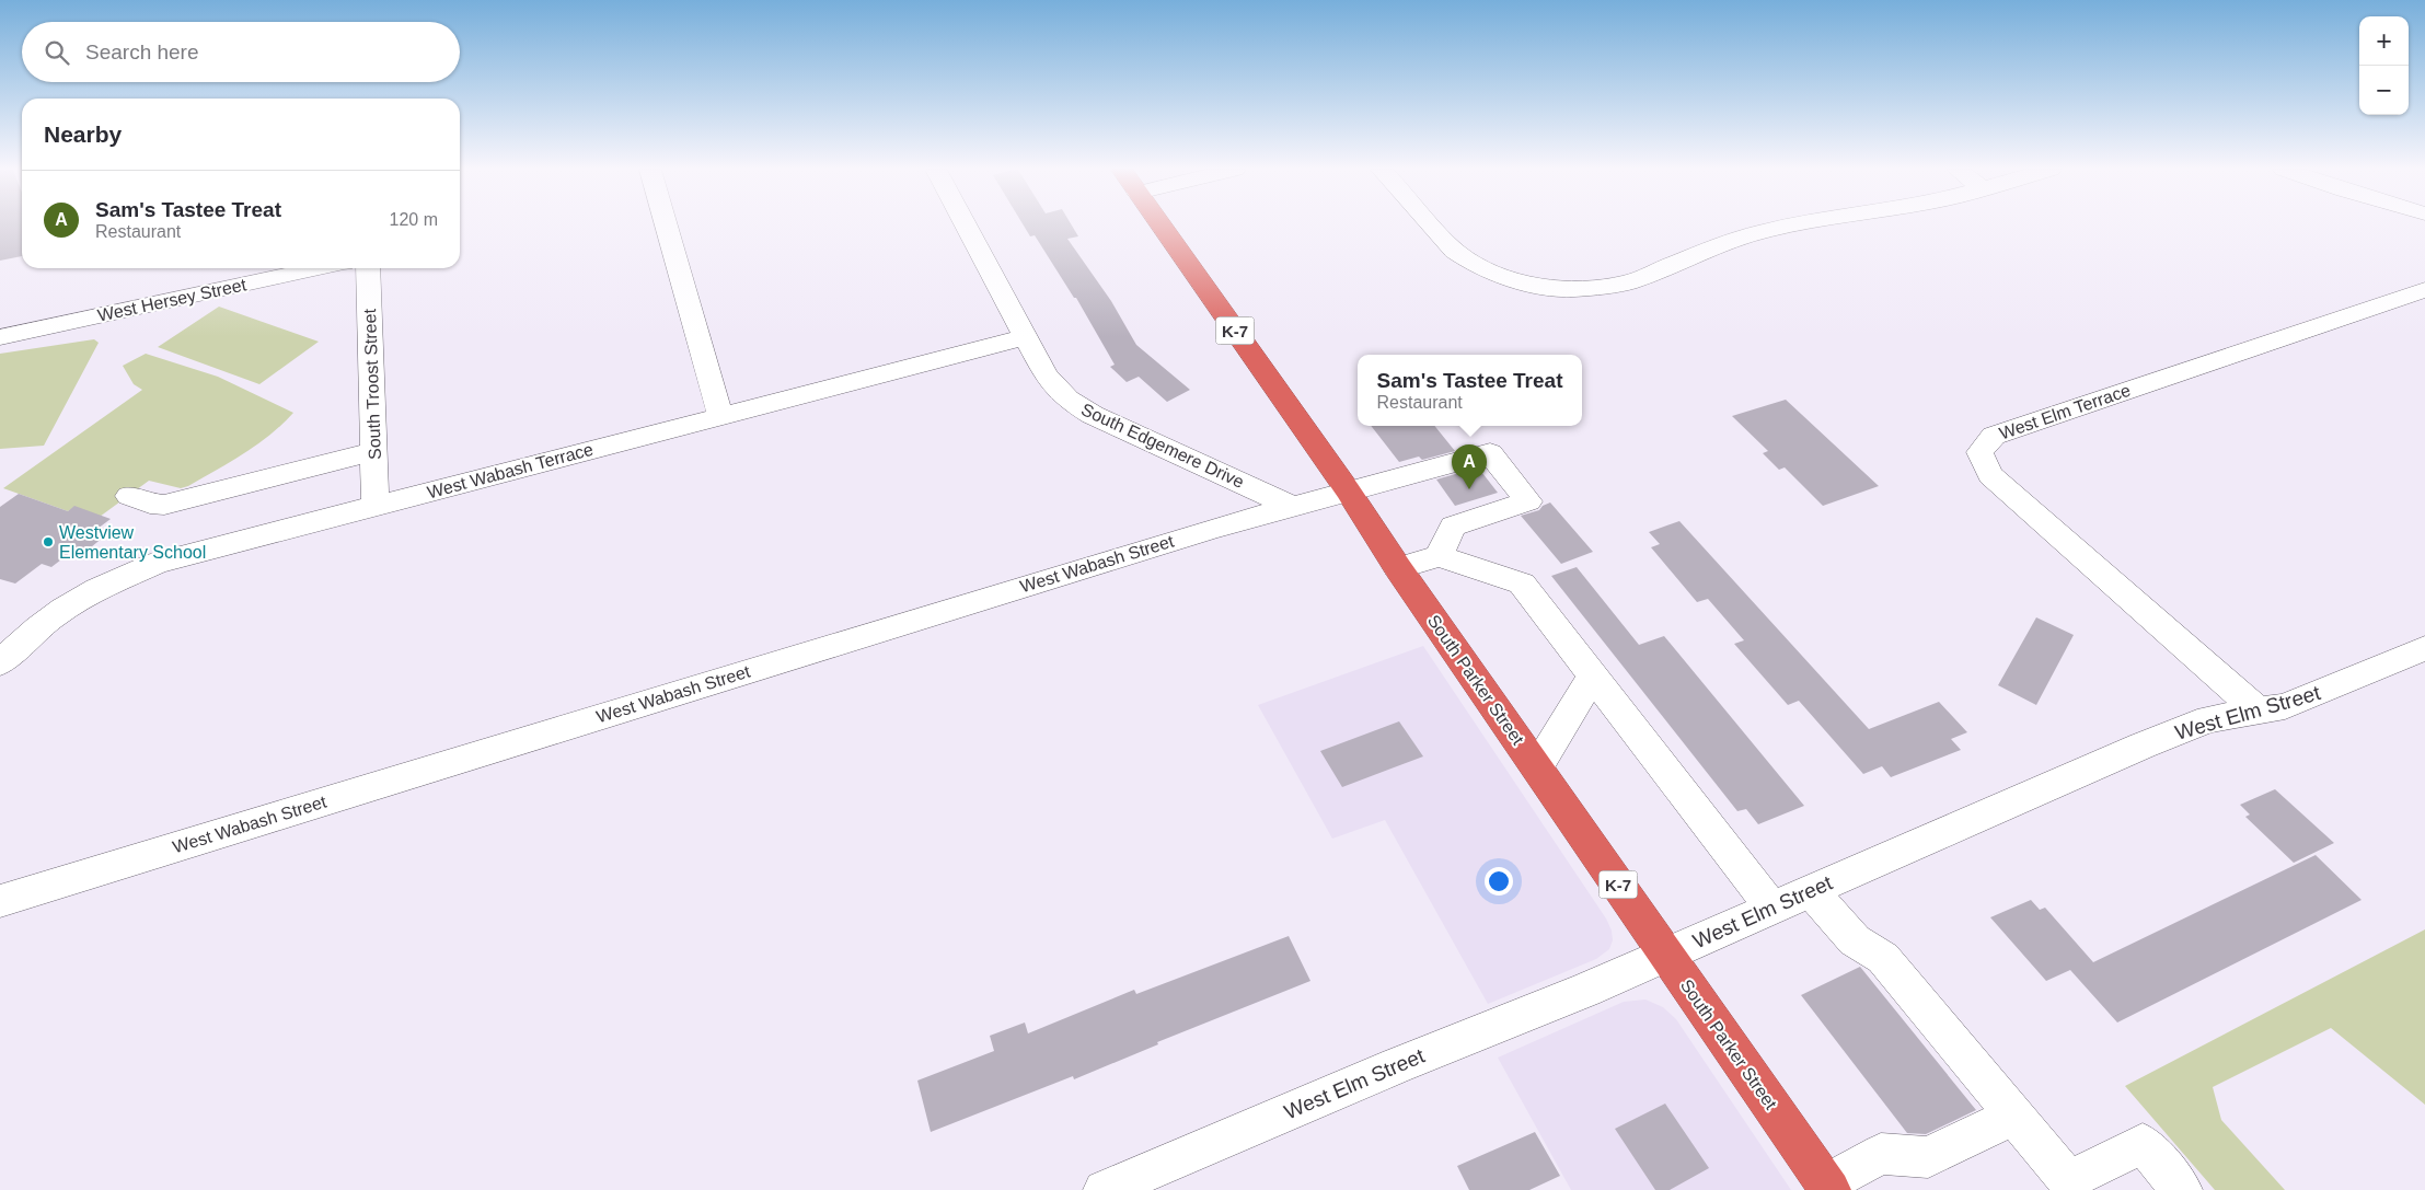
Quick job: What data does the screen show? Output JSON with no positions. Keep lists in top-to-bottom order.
{
  "streets": {
    "highway": ["K-7", "South Parker Street"],
    "street": [
      "West Hersey Street",
      "South Troost Street",
      "West Elm Terrace",
      "South Edgemere Drive",
      "West Wabash Terrace",
      "West Wabash Street",
      "West Elm Street"
    ]
  },
  "crossings": [
    ["South Troost Street", "West Wabash Terrace"],
    ["West Elm Terrace", "West Elm Street"],
    ["South Edgemere Drive", "West Wabash Terrace"],
    ["South Edgemere Drive", "West Wabash Street"],
    ["West Wabash Street", "South Parker Street"],
    ["South Parker Street", "West Elm Street"]
  ],
  "places": ["Westview Elementary School"],
  "page": {
    "map_buttons": ["+", "−"],
    "search": "Search here",
    "heading": "Nearby",
    "list": [
      {
        "mark": "A",
        "name": "Sam's Tastee Treat",
        "note": "Restaurant",
        "value": "120 m"
      }
    ],
    "popup": ["Sam's Tastee Treat", "Restaurant"],
    "pins": "A"
  }
}
